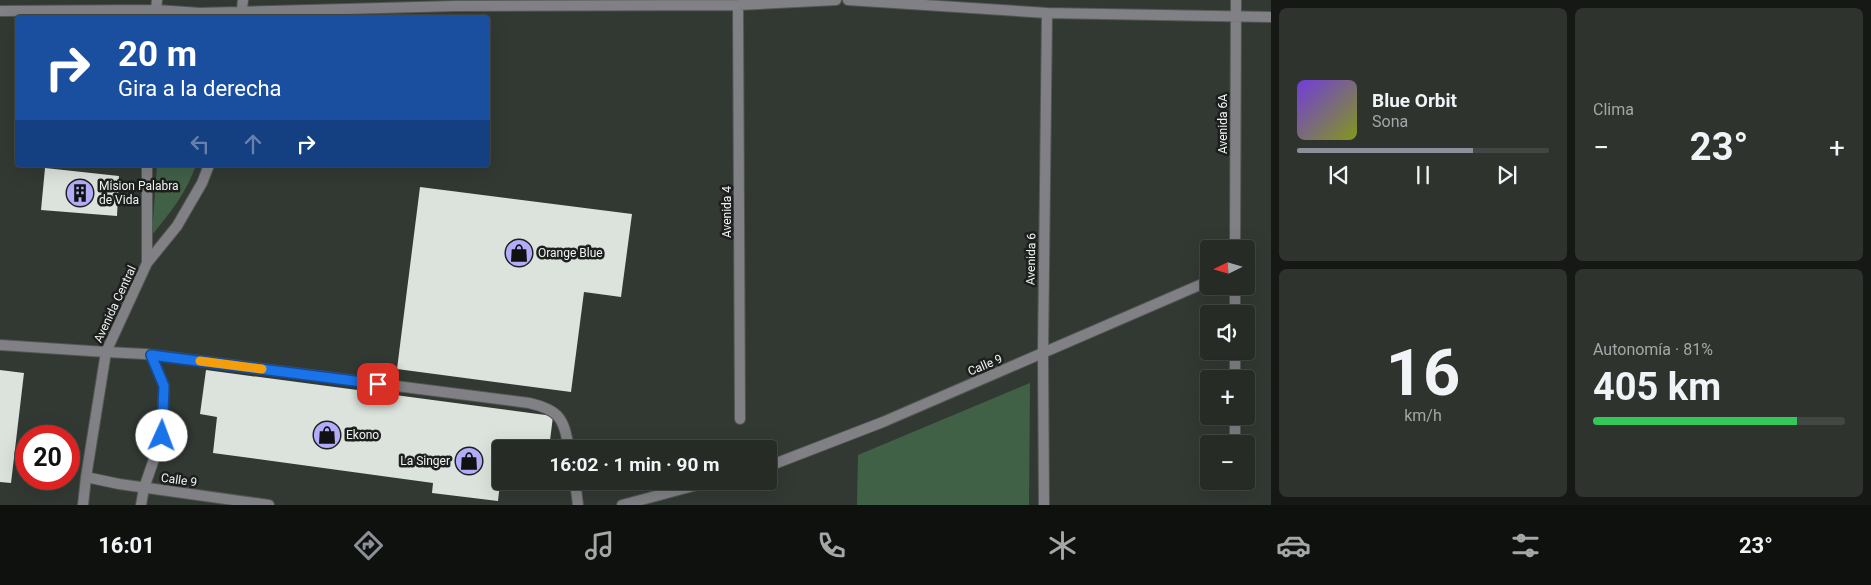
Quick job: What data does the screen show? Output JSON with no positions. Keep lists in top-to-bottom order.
{
  "streets": {
    "street": [
      "Avenida 6A",
      "Avenida 4",
      "Avenida 6",
      "Avenida Central",
      "Calle 9"
    ]
  },
  "crossings": [
    ["Avenida 6", "Calle 9"],
    ["Avenida Central", "Calle 9"]
  ],
  "places": {
    "building": ["Mision Palabra de Vida"],
    "shop": ["Orange Blue", "Ekono", "La Singer"]
  },
  "north": "left",
  "page": {
    "tile": [
      "Clima",
      ["16", "km/h"],
      ["Autonomía · 81%", "405 km"]
    ],
    "turn": ["20 m", "Gira a la derecha"],
    "song": ["Blue Orbit", "Sona"],
    "heat": ["−", "23°", "+"],
    "map_buttons": ["+", "−"],
    "limit": "20",
    "trip": "16:02 · 1 min · 90 m",
    "tabs": ["16:01", "23°"]
  }
}
